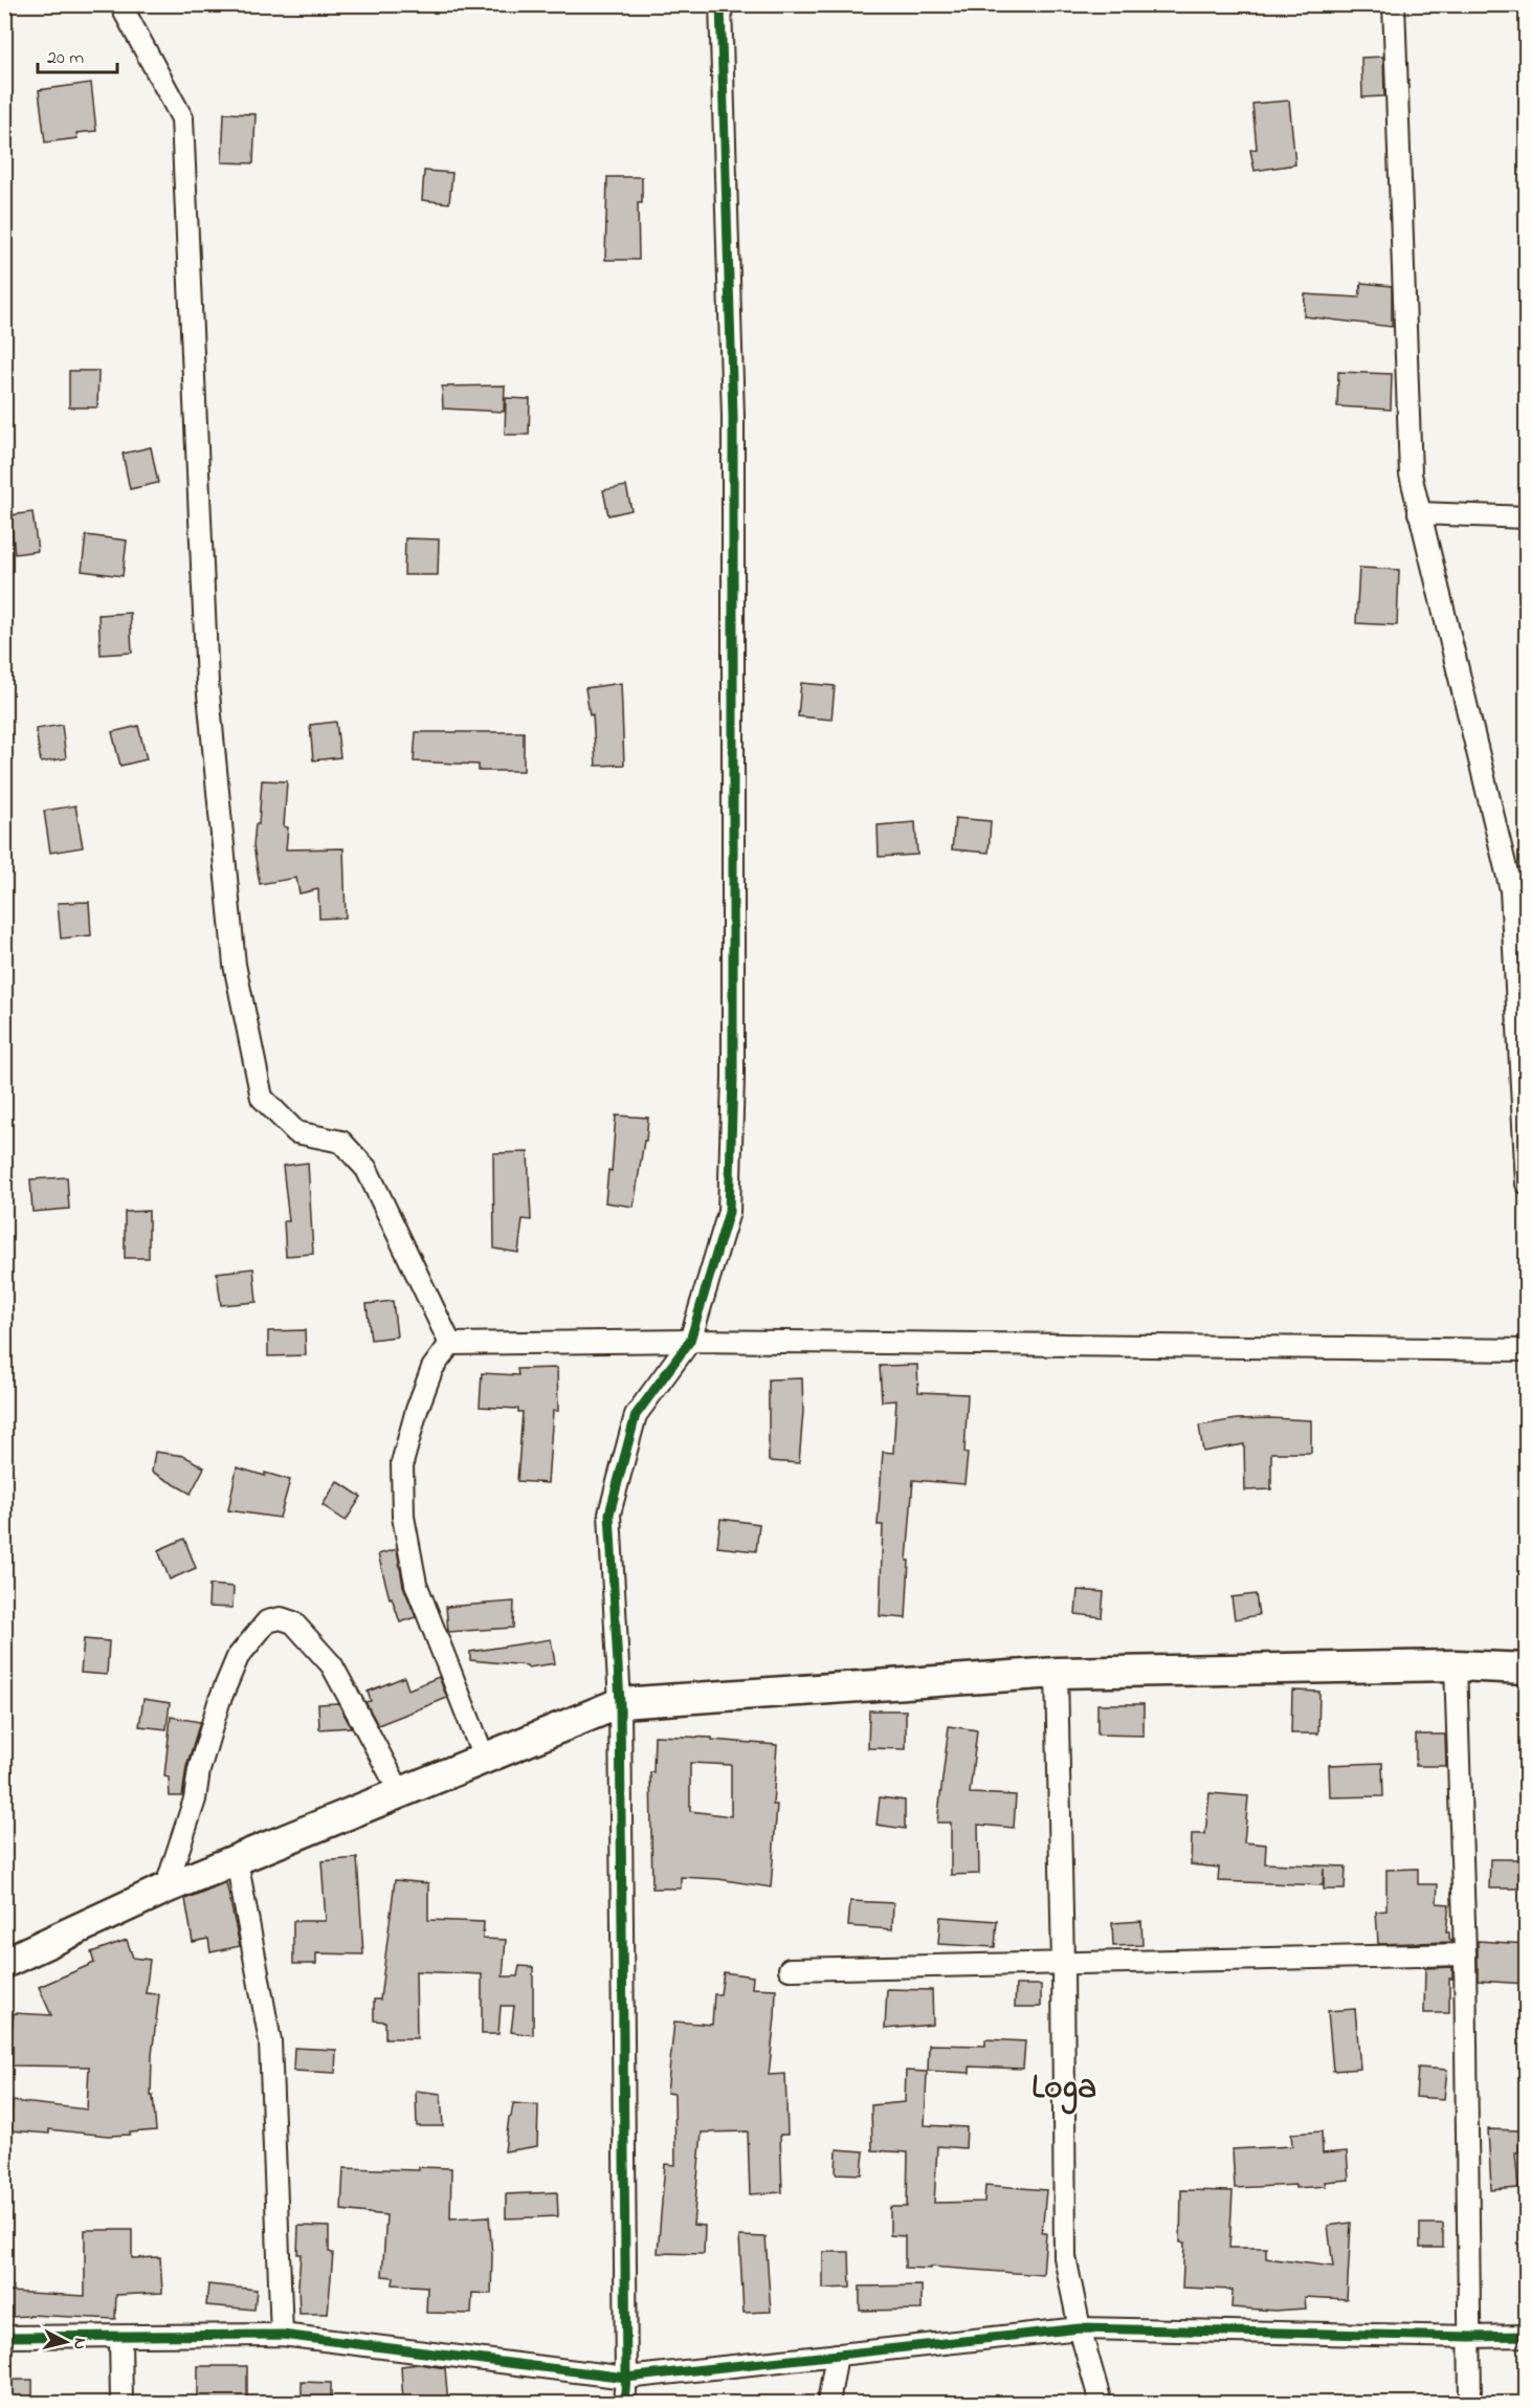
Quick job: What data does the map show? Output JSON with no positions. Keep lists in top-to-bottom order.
{
  "districts": ["Loga"],
  "scale_bar": "20 m",
  "north": "right"
}
